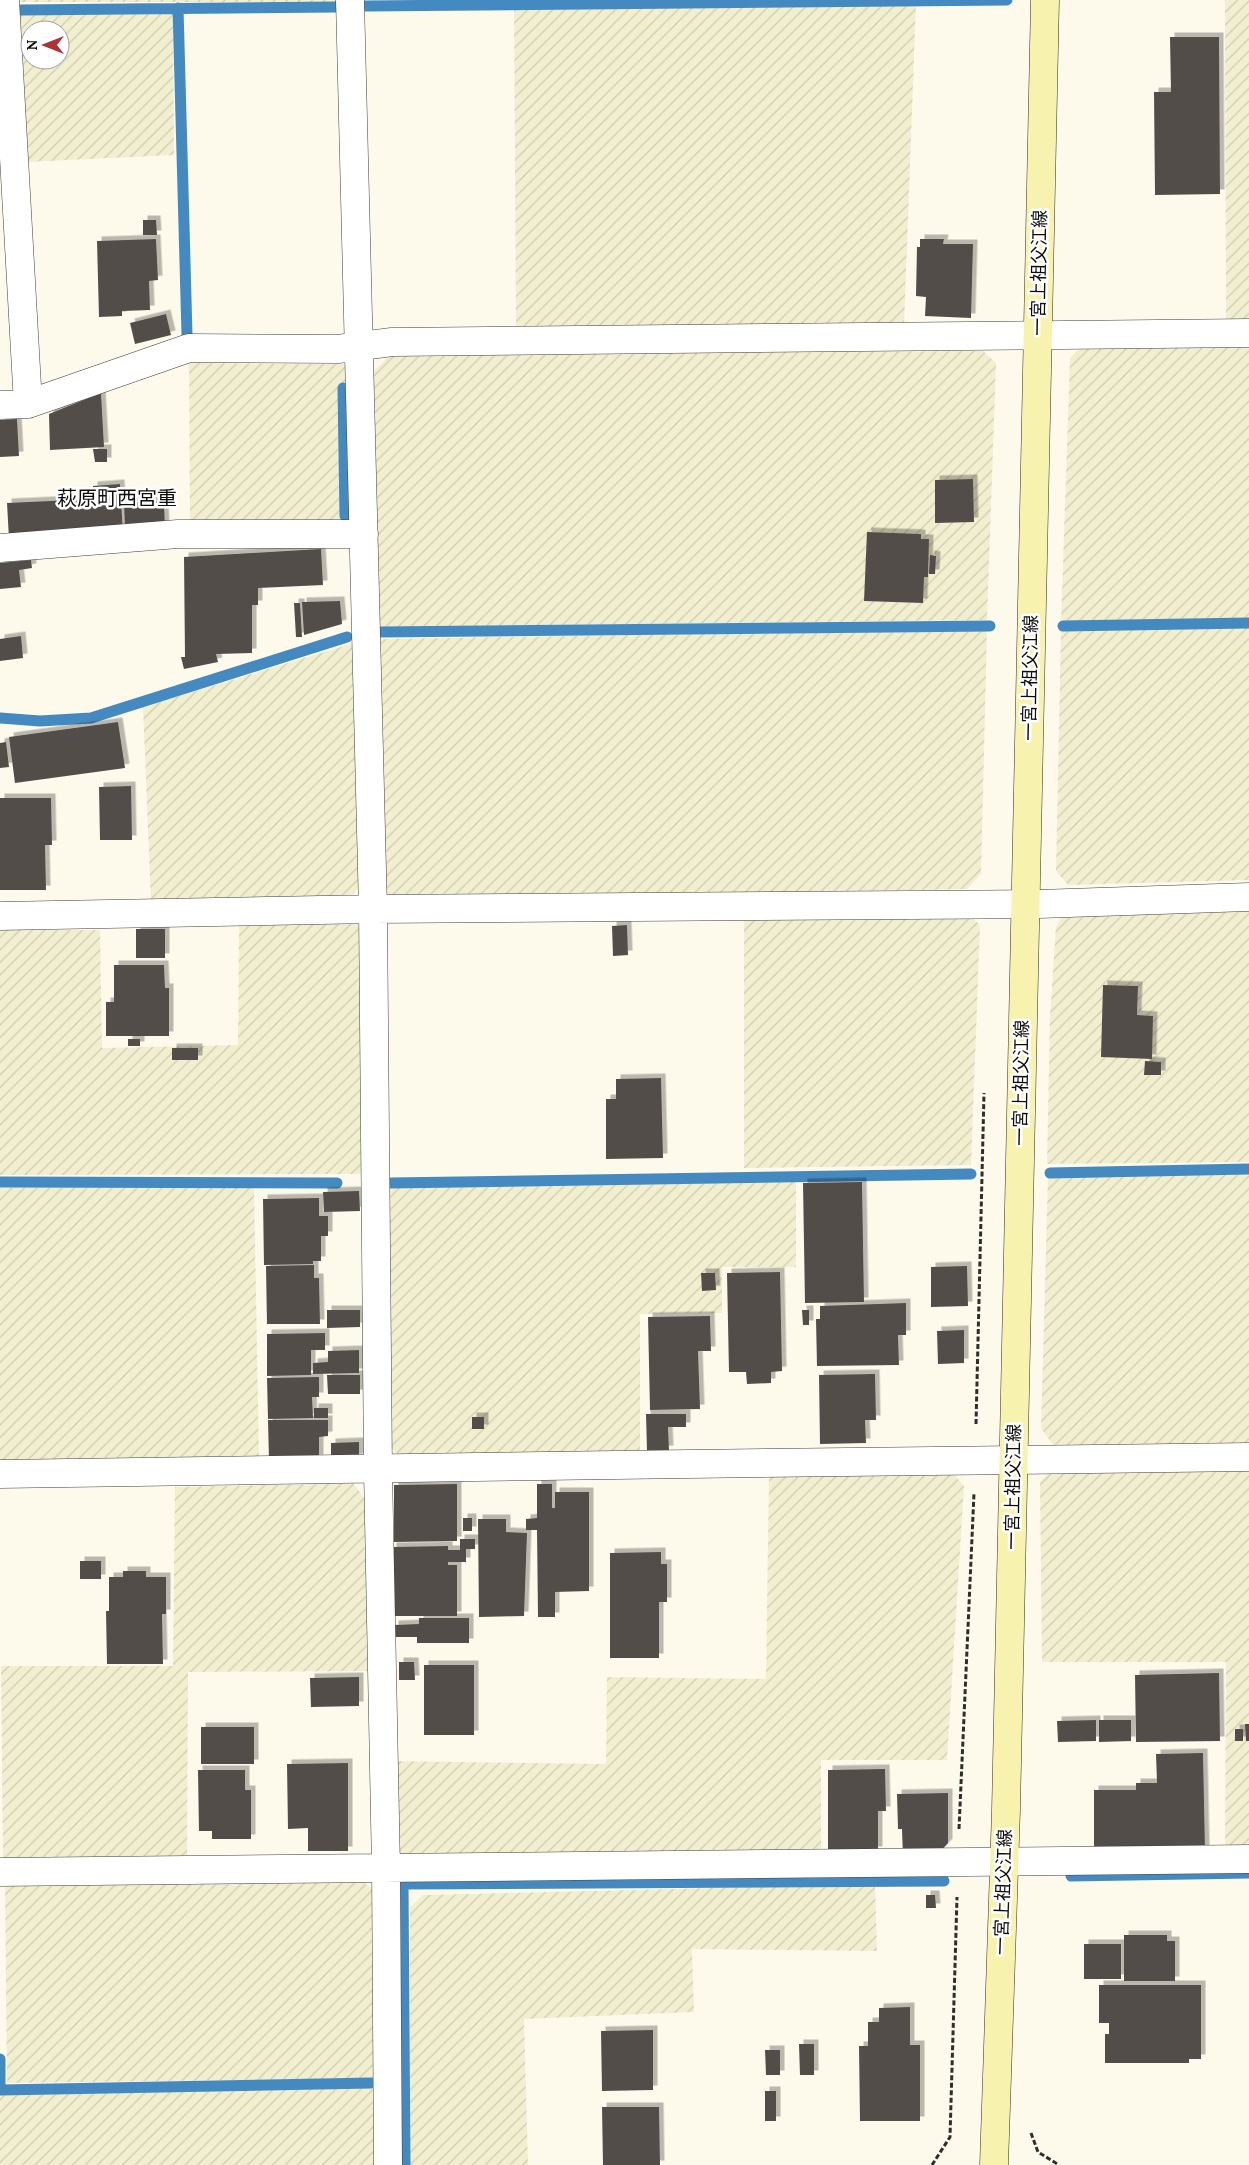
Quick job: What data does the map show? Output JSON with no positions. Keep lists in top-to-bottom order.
{
  "streets": {
    "main road": ["一宮上祖父江線"]
  },
  "districts": ["萩原町西宮重"],
  "north": "left"
}
